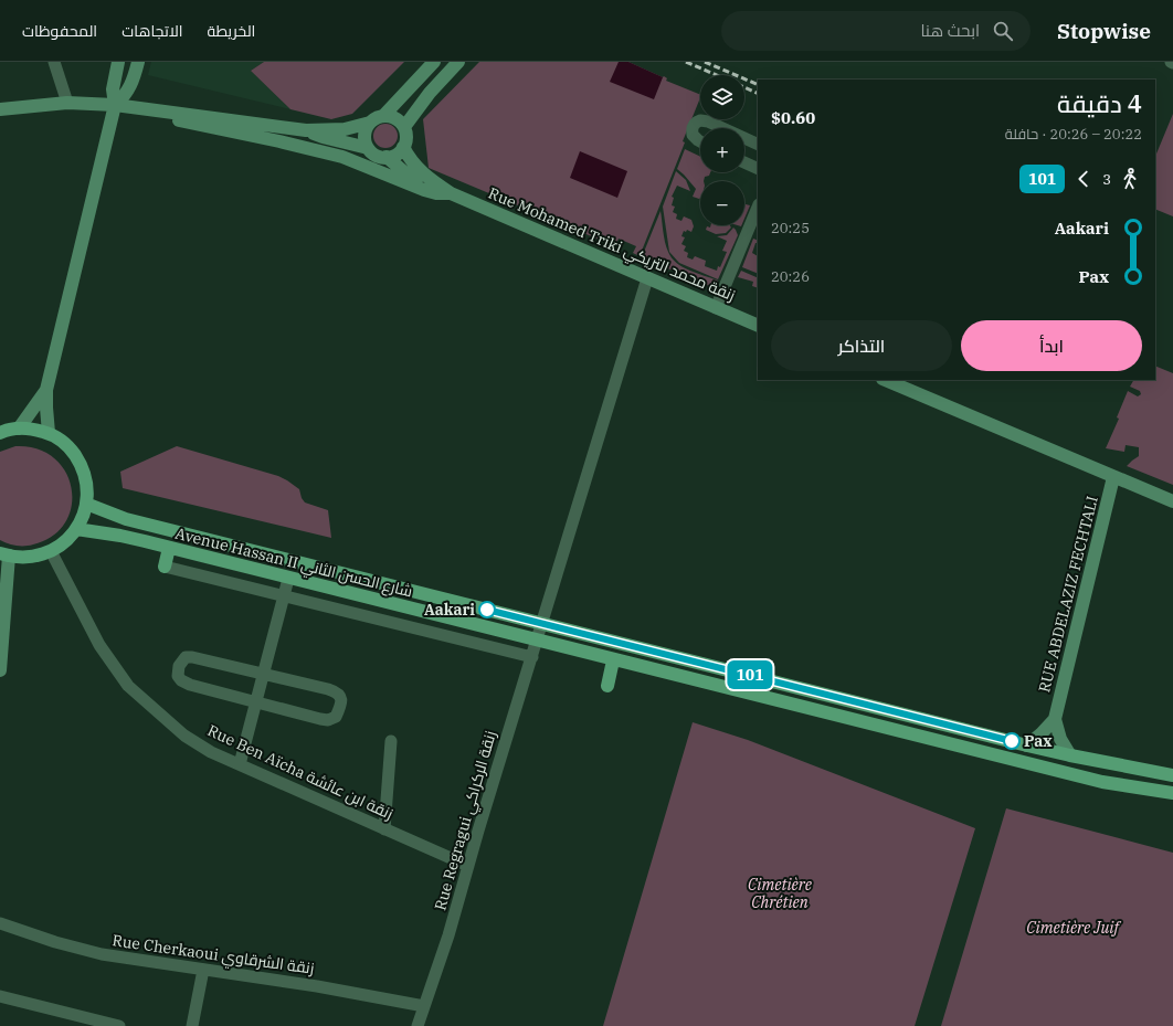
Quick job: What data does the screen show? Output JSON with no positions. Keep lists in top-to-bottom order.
{
  "streets": {
    "main road": ["Avenue Hassan II شارع الحسن الثاني"],
    "street": [
      "Rue Mohamed Triki زنقة محمد التريكي",
      "RUE ABDELAZIZ FECHTALI",
      "Rue Ben Aïcha زنقة ابن عائشة",
      "Rue Regragui زنقة الركراكي",
      "Rue Cherkaoui زنقة الشرقاوي"
    ]
  },
  "crossings": [
    ["Rue Mohamed Triki زنقة محمد التريكي", "Rue Regragui زنقة الركراكي"],
    ["Avenue Hassan II شارع الحسن الثاني", "Rue Regragui زنقة الركراكي"],
    ["Rue Ben Aïcha زنقة ابن عائشة", "Rue Regragui زنقة الركراكي"],
    ["Rue Regragui زنقة الركراكي", "Rue Cherkaoui زنقة الشرقاوي"]
  ],
  "parks": ["Cimetière Chrétien", "Cimetière Juif"],
  "places": ["Aakari", "Pax"],
  "lines": ["bus line 101"],
  "page": {
    "header": "Stopwise",
    "search": "ابحث هنا",
    "nav": ["الخريطة", "الاتجاهات", "المحفوظات"],
    "on_map": "101",
    "map_buttons": ["+", "−"],
    "heading": ["4 دقيقة", "20:22 – 20:26 · حافلة", "$0.60"],
    "legs": ["3", "101"],
    "list": [
      {
        "name": "Aakari",
        "value": "20:25"
      },
      {
        "name": "Pax",
        "value": "20:26"
      }
    ],
    "buttons": ["ابدأ", "التذاكر"]
  }
}
